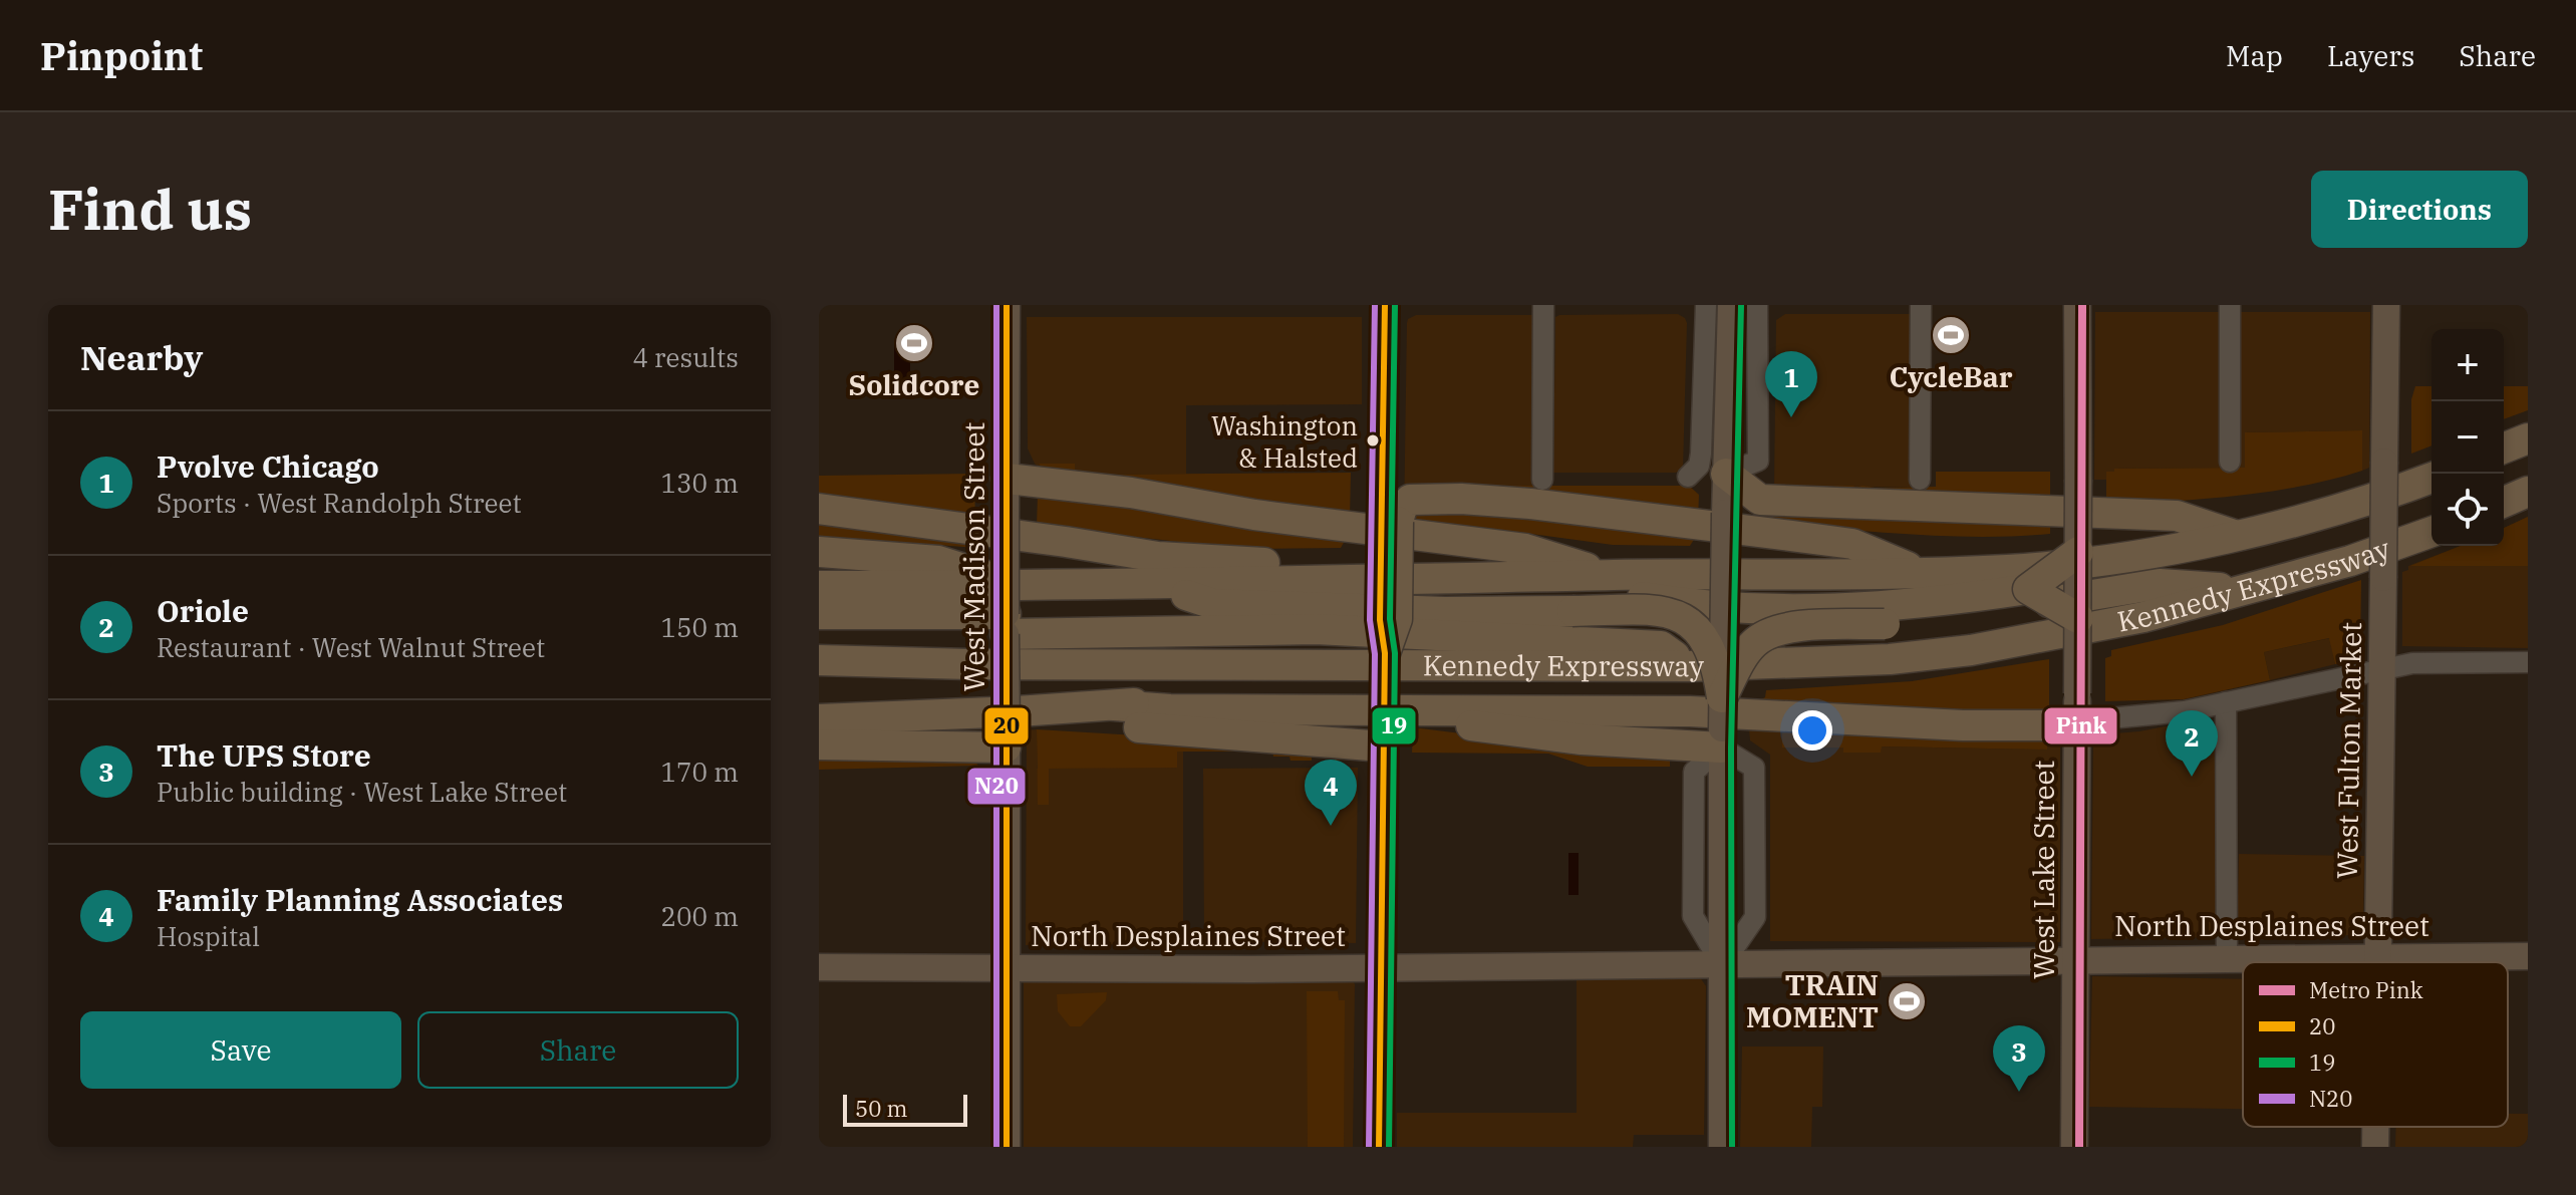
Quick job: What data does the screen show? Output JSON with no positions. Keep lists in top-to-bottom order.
{
  "streets": {
    "highway": ["Kennedy Expressway"],
    "main road": [
      "West Madison Street",
      "West Fulton Market",
      "West Lake Street",
      "North Desplaines Street"
    ]
  },
  "crossings": [
    ["West Madison Street", "North Desplaines Street"],
    ["West Fulton Market", "North Desplaines Street"],
    ["West Lake Street", "North Desplaines Street"]
  ],
  "places": {
    "sports": ["CycleBar", "Solidcore", "TRAIN MOMENT"],
    "other": ["Washington & Halsted"]
  },
  "lines": [
    "metro line Pink",
    "transit line 20",
    "transit line 19",
    "transit line N20"
  ],
  "legend": [
    "Metro Pink",
    "20",
    "19",
    "N20"
  ],
  "scale_bar": "50 m",
  "page": {
    "header": "Pinpoint",
    "nav": ["Map", "Layers", "Share"],
    "buttons": [
      "Directions",
      ["Save", "Share"]
    ],
    "title": "Find us",
    "heading": ["Nearby", "4 results"],
    "map_buttons": ["+", "−"],
    "pins": [
      "1",
      "2",
      "4",
      "3"
    ],
    "list": [
      {
        "mark": "1",
        "name": "Pvolve Chicago",
        "note": "Sports · West Randolph Street",
        "value": "130 m"
      },
      {
        "mark": "2",
        "name": "Oriole",
        "note": "Restaurant · West Walnut Street",
        "value": "150 m"
      },
      {
        "mark": "3",
        "name": "The UPS Store",
        "note": "Public building · West Lake Street",
        "value": "170 m"
      },
      {
        "mark": "4",
        "name": "Family Planning Associates",
        "note": "Hospital",
        "value": "200 m"
      }
    ],
    "scale": "50 m"
  }
}
